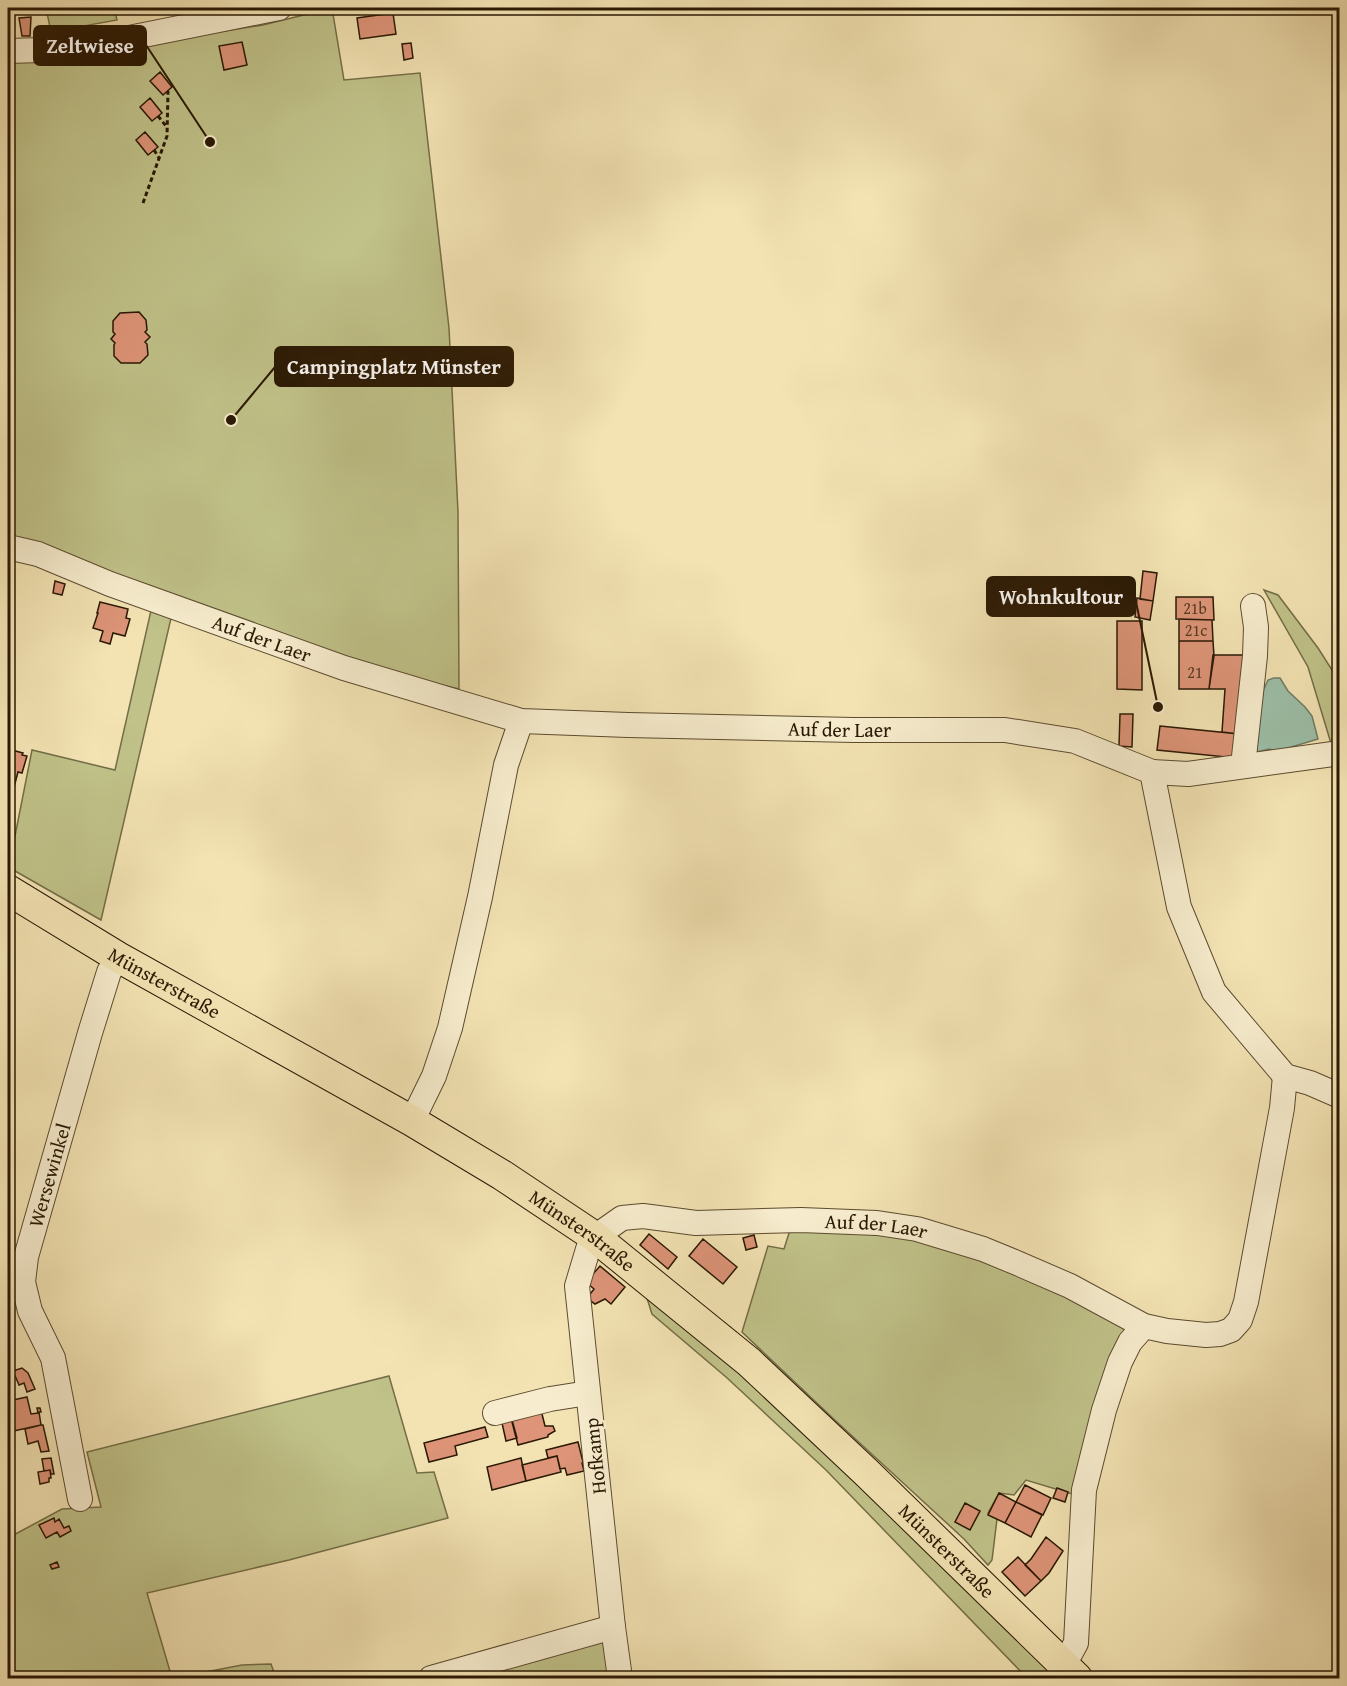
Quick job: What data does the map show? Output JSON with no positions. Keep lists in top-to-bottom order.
{
  "streets": {
    "main road": ["Münsterstraße"],
    "street": ["Auf der Laer", "Wersewinkel", "Hofkamp"]
  },
  "crossings": [
    ["Auf der Laer", "Münsterstraße"],
    ["Auf der Laer", "Hofkamp"],
    ["Münsterstraße", "Wersewinkel"],
    ["Münsterstraße", "Hofkamp"]
  ],
  "places": ["Zeltwiese", "Campingplatz Münster", "Wohnkultour"],
  "house_numbers": ["21b", "21c", "21"]
}
